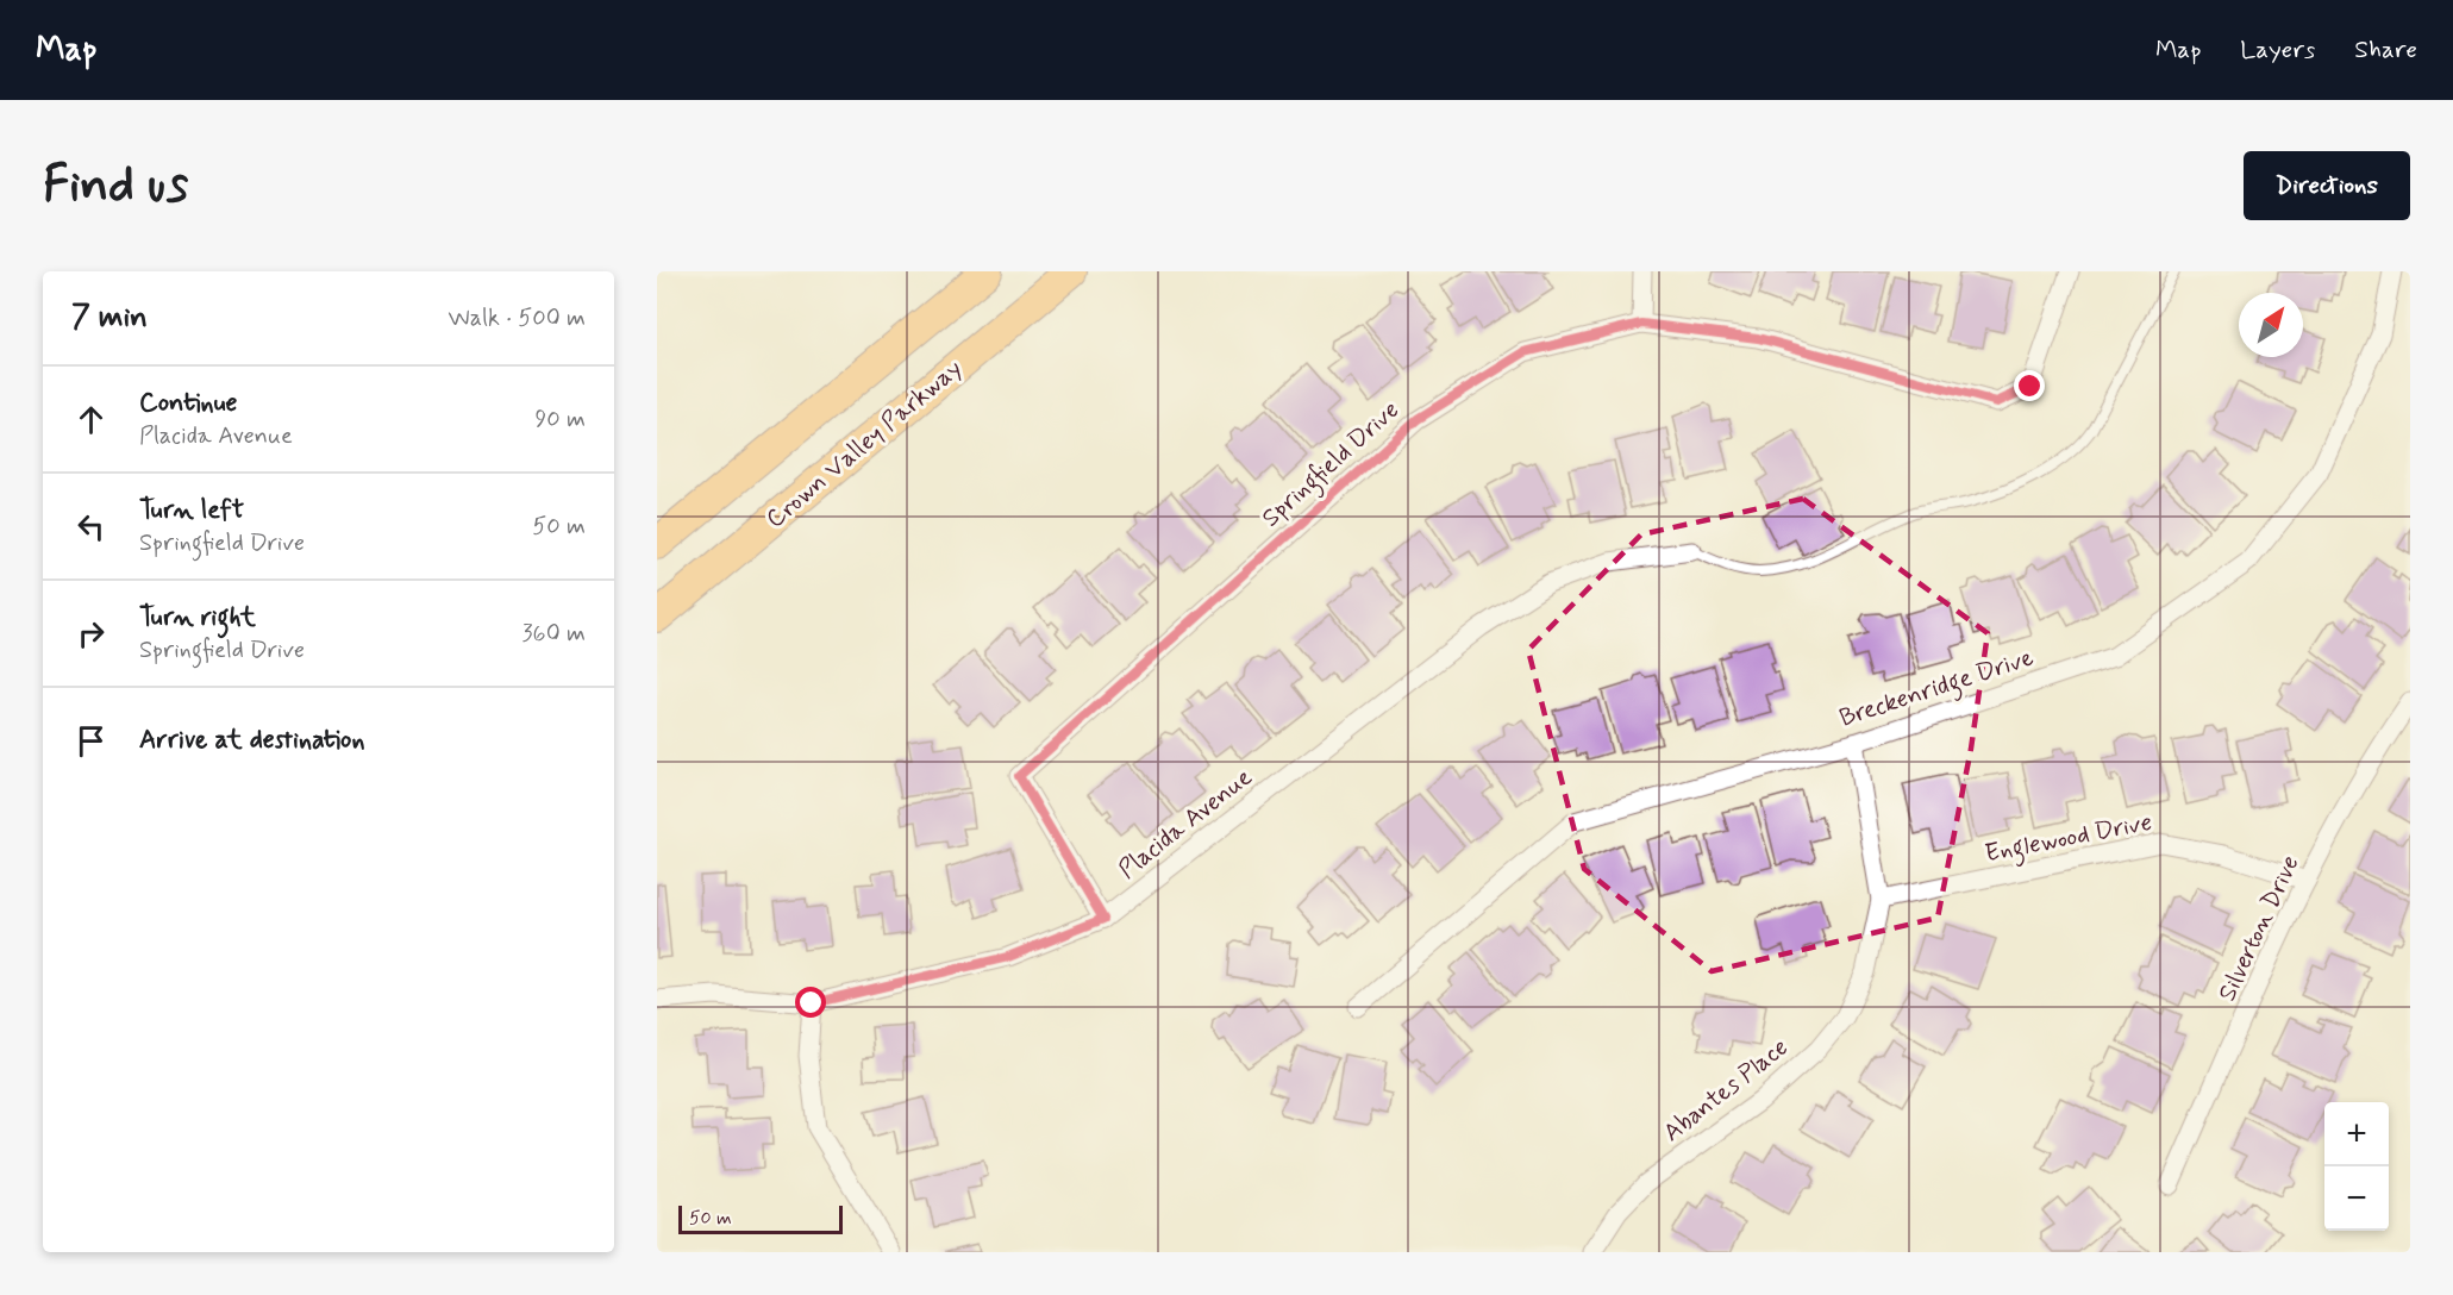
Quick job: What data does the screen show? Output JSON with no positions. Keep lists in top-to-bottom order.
{
  "streets": {
    "main road": ["Crown Valley Parkway"],
    "street": [
      "Springfield Drive",
      "Breckenridge Drive",
      "Placida Avenue",
      "Englewood Drive",
      "Silverton Drive",
      "Abantes Place"
    ]
  },
  "crossings": [
    ["Springfield Drive", "Placida Avenue"],
    ["Breckenridge Drive", "Abantes Place"],
    ["Englewood Drive", "Silverton Drive"],
    ["Englewood Drive", "Abantes Place"]
  ],
  "scale_bar": "50 m",
  "north": "top right",
  "page": {
    "header": "Map",
    "nav": ["Map", "Layers", "Share"],
    "buttons": "Directions",
    "title": "Find us",
    "heading": ["7 min", "Walk · 500 m"],
    "list": [
      ["Continue", "Placida Avenue", "90 m"],
      ["Turn left", "Springfield Drive", "50 m"],
      ["Turn right", "Springfield Drive", "360 m"],
      "Arrive at destination"
    ],
    "map_buttons": ["+", "−"],
    "scale": "50 m"
  }
}
